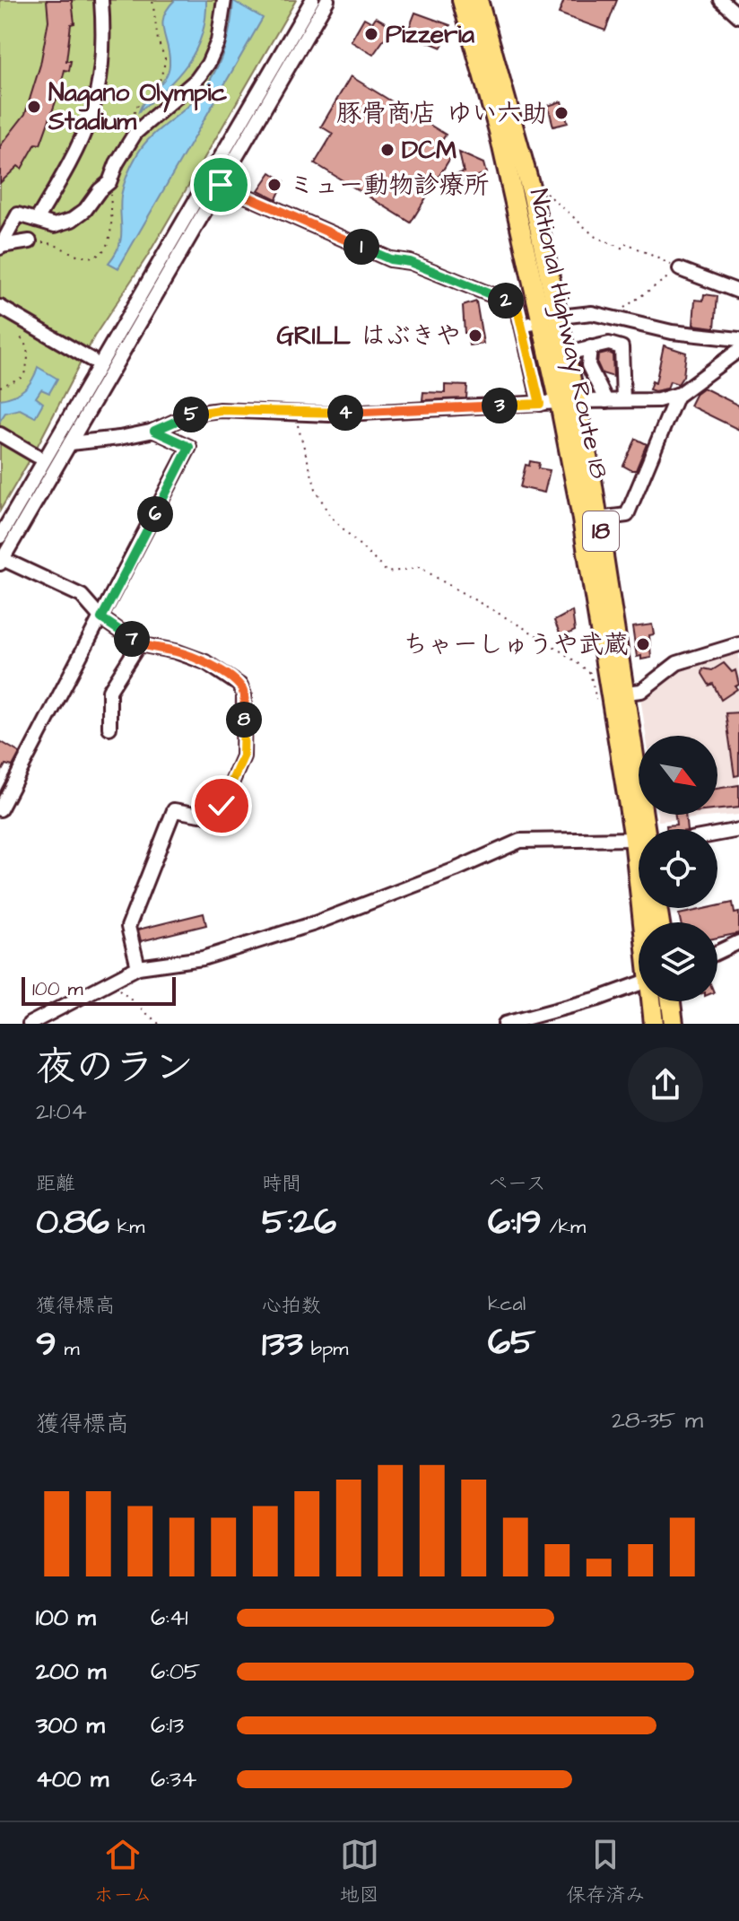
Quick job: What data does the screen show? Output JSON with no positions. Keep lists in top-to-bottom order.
{
  "streets": {
    "highway": ["National Highway Route 18", "18"]
  },
  "places": [
    "Pizzeria",
    "Nagano Olympic Stadium",
    "豚骨商店 ゆい六助",
    "DCM",
    "ミュー動物診療所",
    "GRILL はぶきや",
    "ちゃーしゅうや武蔵"
  ],
  "scale_bar": "100 m",
  "north": "bottom right",
  "page": {
    "pins": [
      "1",
      "2",
      "3",
      "4",
      "5",
      "6",
      "7",
      "8"
    ],
    "scale": "100 m",
    "heading": ["夜のラン", "21:04"],
    "stats": [
      ["距離", "0.86 km"],
      ["時間", "5:26"],
      ["ペース", "6:19 /km"],
      ["獲得標高", "9 m"],
      ["心拍数", "133 bpm"],
      ["kcal", "65"]
    ],
    "chart": ["獲得標高", "28–35 m"],
    "list": [
      {
        "name": "100 m",
        "note": "6:41"
      },
      {
        "name": "200 m",
        "note": "6:05"
      },
      {
        "name": "300 m",
        "note": "6:13"
      },
      {
        "name": "400 m",
        "note": "6:34"
      }
    ],
    "tabs": ["ホーム", "地図", "保存済み"]
  }
}
